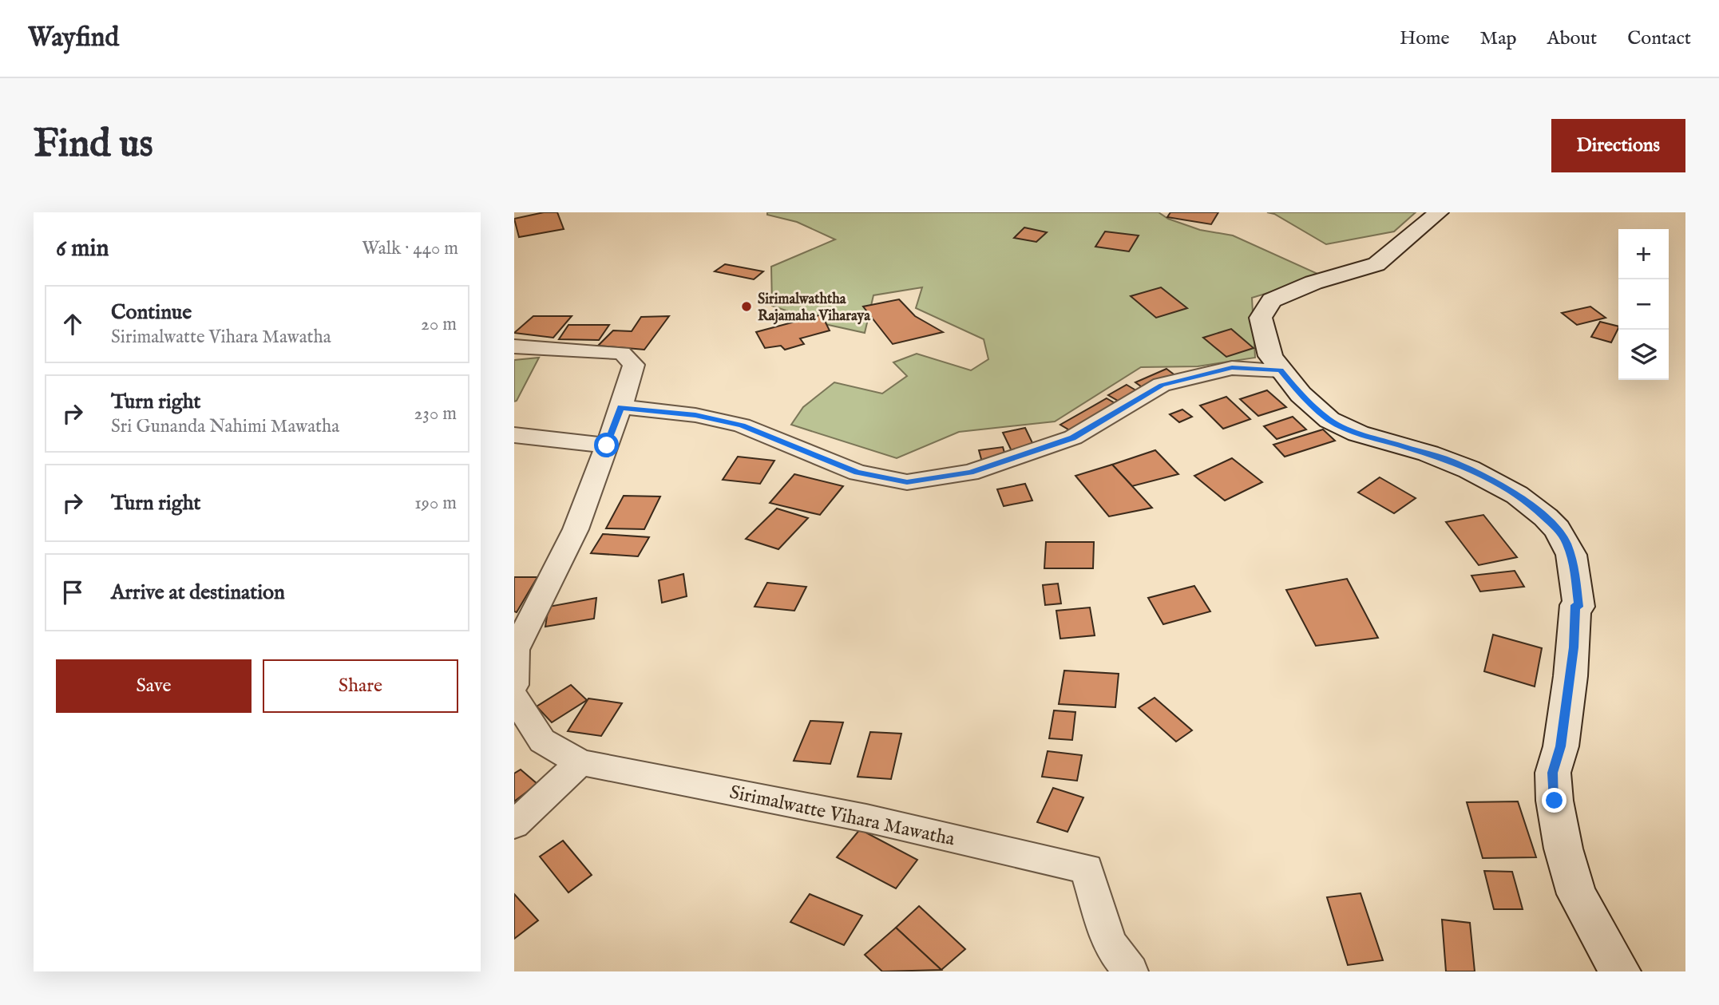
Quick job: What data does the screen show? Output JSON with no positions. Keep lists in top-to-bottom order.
{
  "streets": {
    "street": ["Sirimalwatte Vihara Mawatha"]
  },
  "places": ["Sirimalwaththa Rajamaha Viharaya"],
  "page": {
    "header": "Wayfind",
    "nav": [
      "Home",
      "Map",
      "About",
      "Contact"
    ],
    "buttons": [
      "Directions",
      ["Save", "Share"]
    ],
    "title": "Find us",
    "heading": ["6 min", "Walk · 440 m"],
    "map_buttons": ["+", "−"],
    "list": [
      ["Continue", "Sirimalwatte Vihara Mawatha", "20 m"],
      ["Turn right", "Sri Gunanda Nahimi Mawatha", "230 m"],
      ["Turn right", "190 m"],
      "Arrive at destination"
    ]
  }
}
